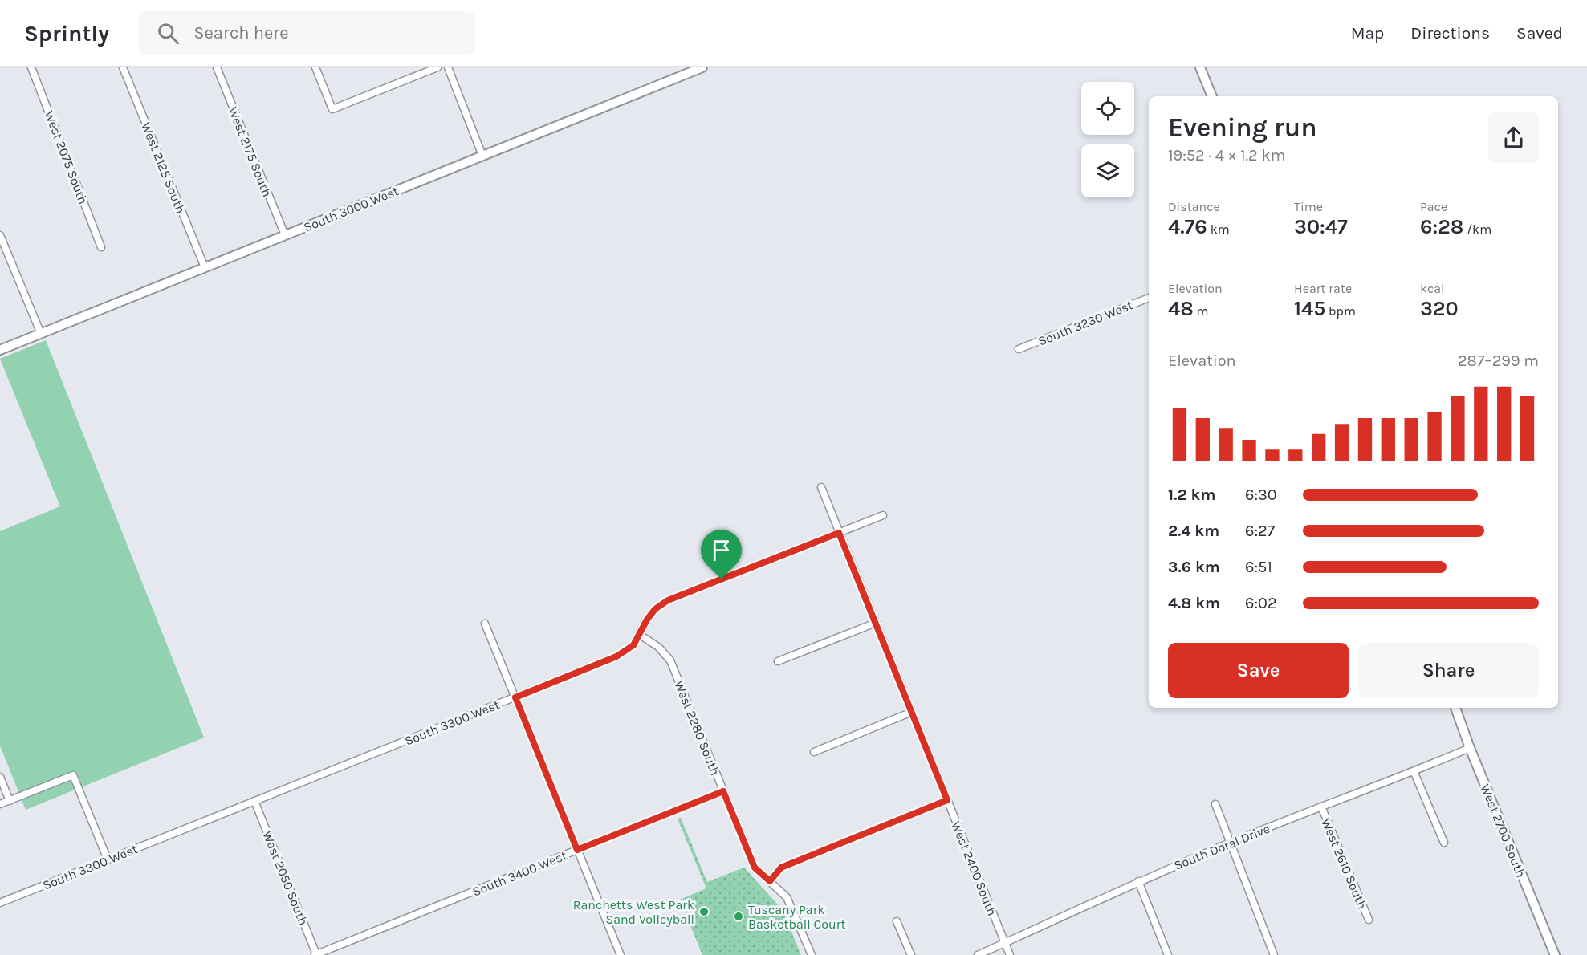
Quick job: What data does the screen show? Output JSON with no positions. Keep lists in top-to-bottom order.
{
  "streets": {
    "street": [
      "West 2175 South",
      "West 2075 South",
      "West 2125 South",
      "South 3000 West",
      "South 3230 West",
      "South 3300 West",
      "West 2280 South",
      "West 2700 South",
      "South Doral Drive",
      "West 2610 South",
      "West 2400 South",
      "South 3400 West",
      "West 2050 South"
    ]
  },
  "crossings": [
    ["West 2175 South", "South 3000 West"],
    ["West 2125 South", "South 3000 West"],
    ["South 3300 West", "West 2280 South"],
    ["South 3300 West", "West 2400 South"],
    ["South 3300 West", "West 2050 South"],
    ["West 2280 South", "South 3400 West"],
    ["West 2700 South", "South Doral Drive"],
    ["South Doral Drive", "West 2610 South"],
    ["South Doral Drive", "West 2400 South"],
    ["South 3400 West", "West 2050 South"]
  ],
  "places": ["Ranchetts West Park Sand Volleyball", "Tuscany Park Basketball Court"],
  "page": {
    "header": "Sprintly",
    "search": "Search here",
    "nav": ["Map", "Directions", "Saved"],
    "heading": ["Evening run", "19:52 · 4 × 1.2 km"],
    "stats": [
      ["Distance", "4.76 km"],
      ["Time", "30:47"],
      ["Pace", "6:28 /km"],
      ["Elevation", "48 m"],
      ["Heart rate", "145 bpm"],
      ["kcal", "320"]
    ],
    "chart": ["Elevation", "287–299 m"],
    "list": [
      {
        "name": "1.2 km",
        "note": "6:30"
      },
      {
        "name": "2.4 km",
        "note": "6:27"
      },
      {
        "name": "3.6 km",
        "note": "6:51"
      },
      {
        "name": "4.8 km",
        "note": "6:02"
      }
    ],
    "buttons": ["Save", "Share"]
  }
}
